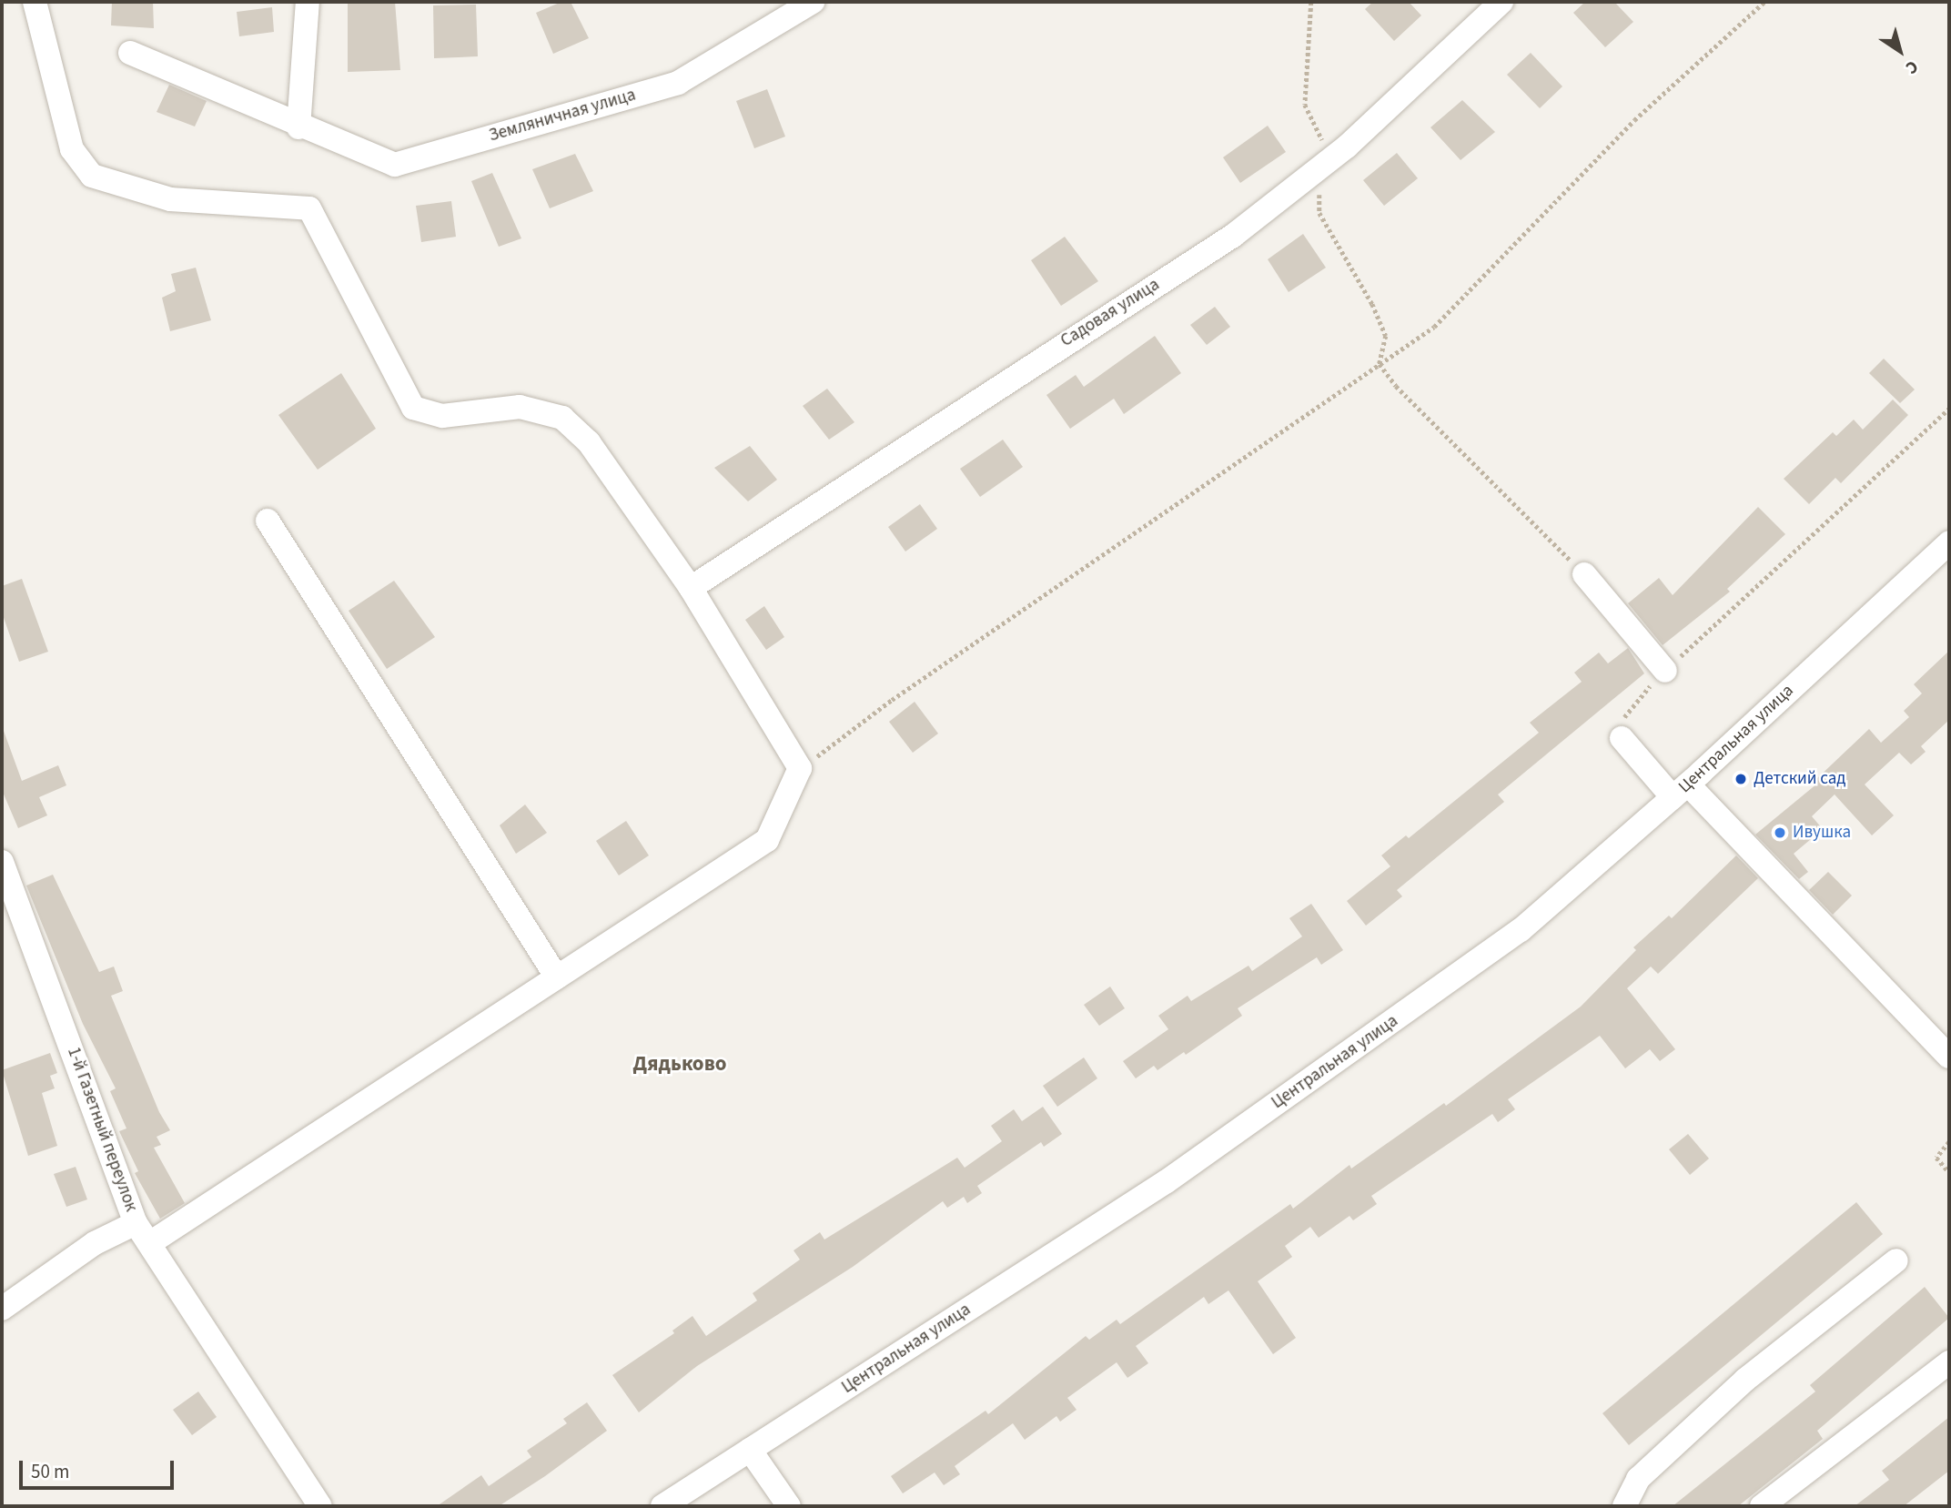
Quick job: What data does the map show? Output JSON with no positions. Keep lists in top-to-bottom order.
{
  "streets": {
    "street": [
      "Земляничная улица",
      "Садовая улица",
      "Центральная улица",
      "1-й Газетный переулок"
    ]
  },
  "districts": ["Дядьково"],
  "places": ["Детский сад", "Ивушка"],
  "scale_bar": "50 m",
  "north": "bottom right"
}
